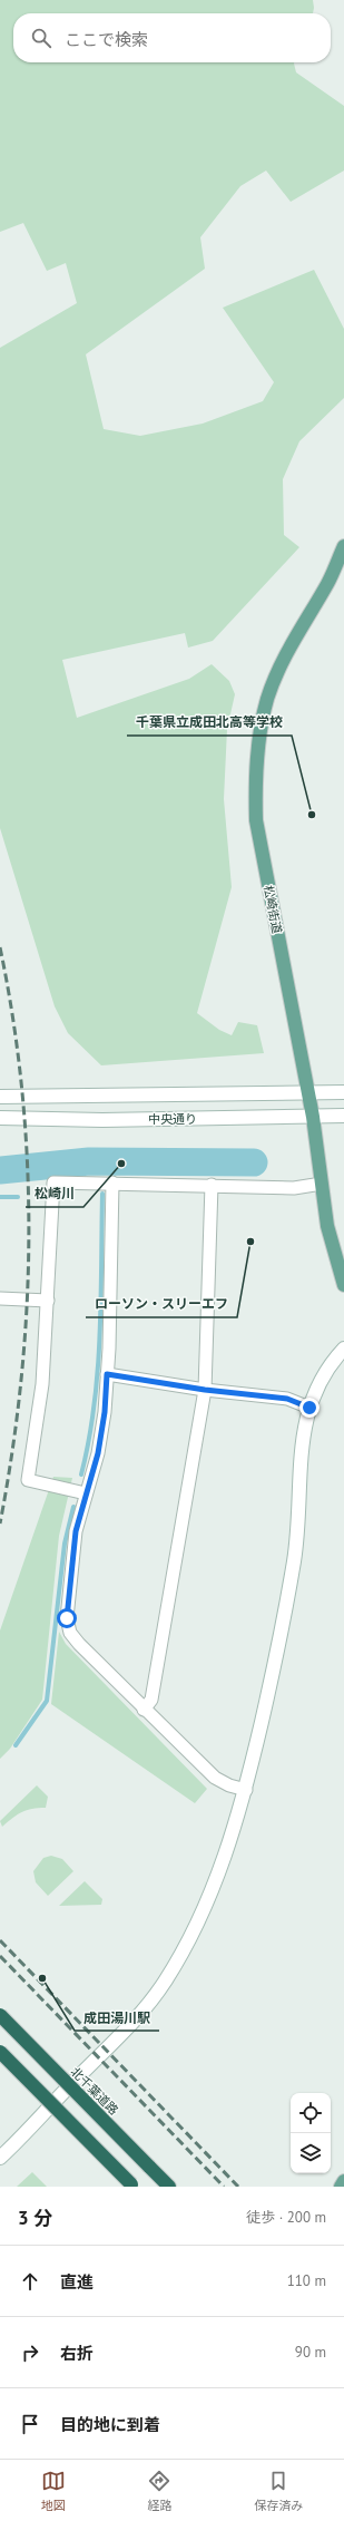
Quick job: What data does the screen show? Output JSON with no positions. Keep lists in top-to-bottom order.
{
  "streets": {
    "highway": ["北千葉道路"],
    "main road": ["松崎街道"],
    "street": ["中央通り"]
  },
  "crossings": [
    ["松崎街道", "中央通り"]
  ],
  "places": [
    "千葉県立成田北高等学校",
    "松崎川",
    "ローソン・スリーエフ",
    "成田湯川駅"
  ],
  "page": {
    "search": "ここで検索",
    "heading": ["3 分", "徒歩 · 200 m"],
    "list": [
      ["直進", "110 m"],
      ["右折", "90 m"],
      "目的地に到着"
    ],
    "nav": ["地図", "経路", "保存済み"]
  }
}
